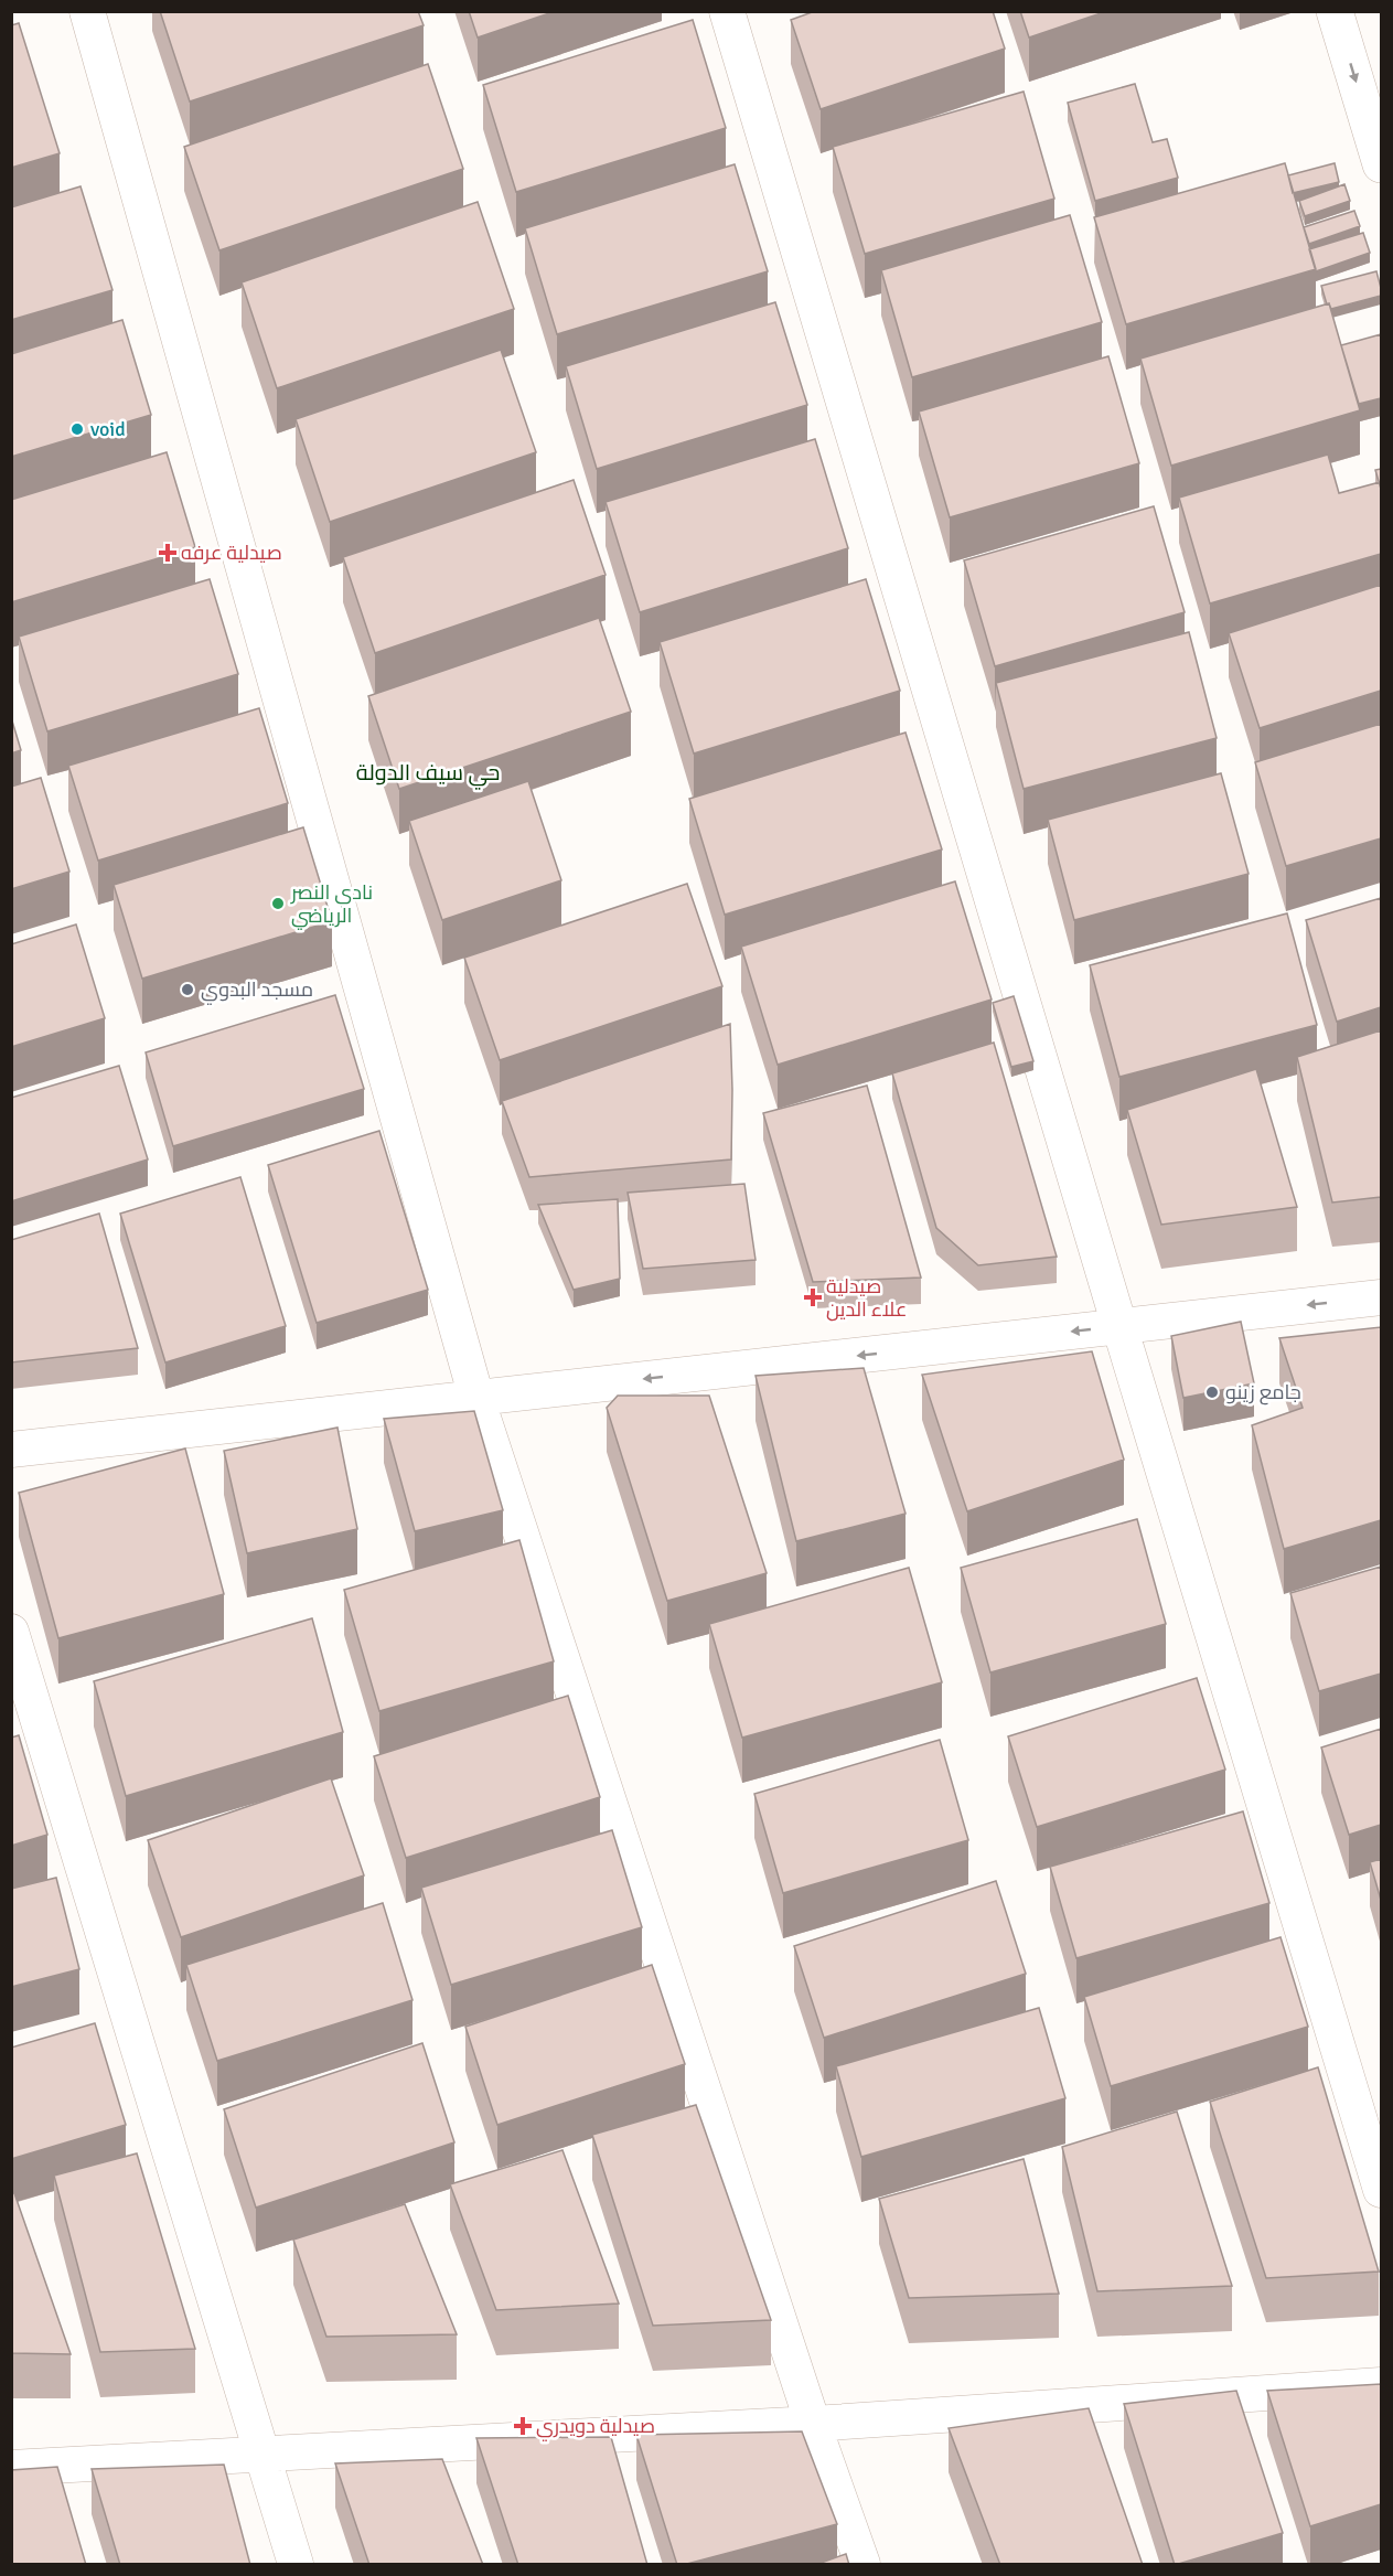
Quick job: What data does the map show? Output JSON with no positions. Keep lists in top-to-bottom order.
{
  "districts": ["حي سيف الدولة"],
  "places": {
    "other": [
      "void",
      "نادي النصر الرياضي",
      "مسجد البدوي",
      "جامع زينو"
    ],
    "health": ["صيدلية عرفه", "صيدلية علاء الدين", "صيدلية دويدري"]
  }
}
